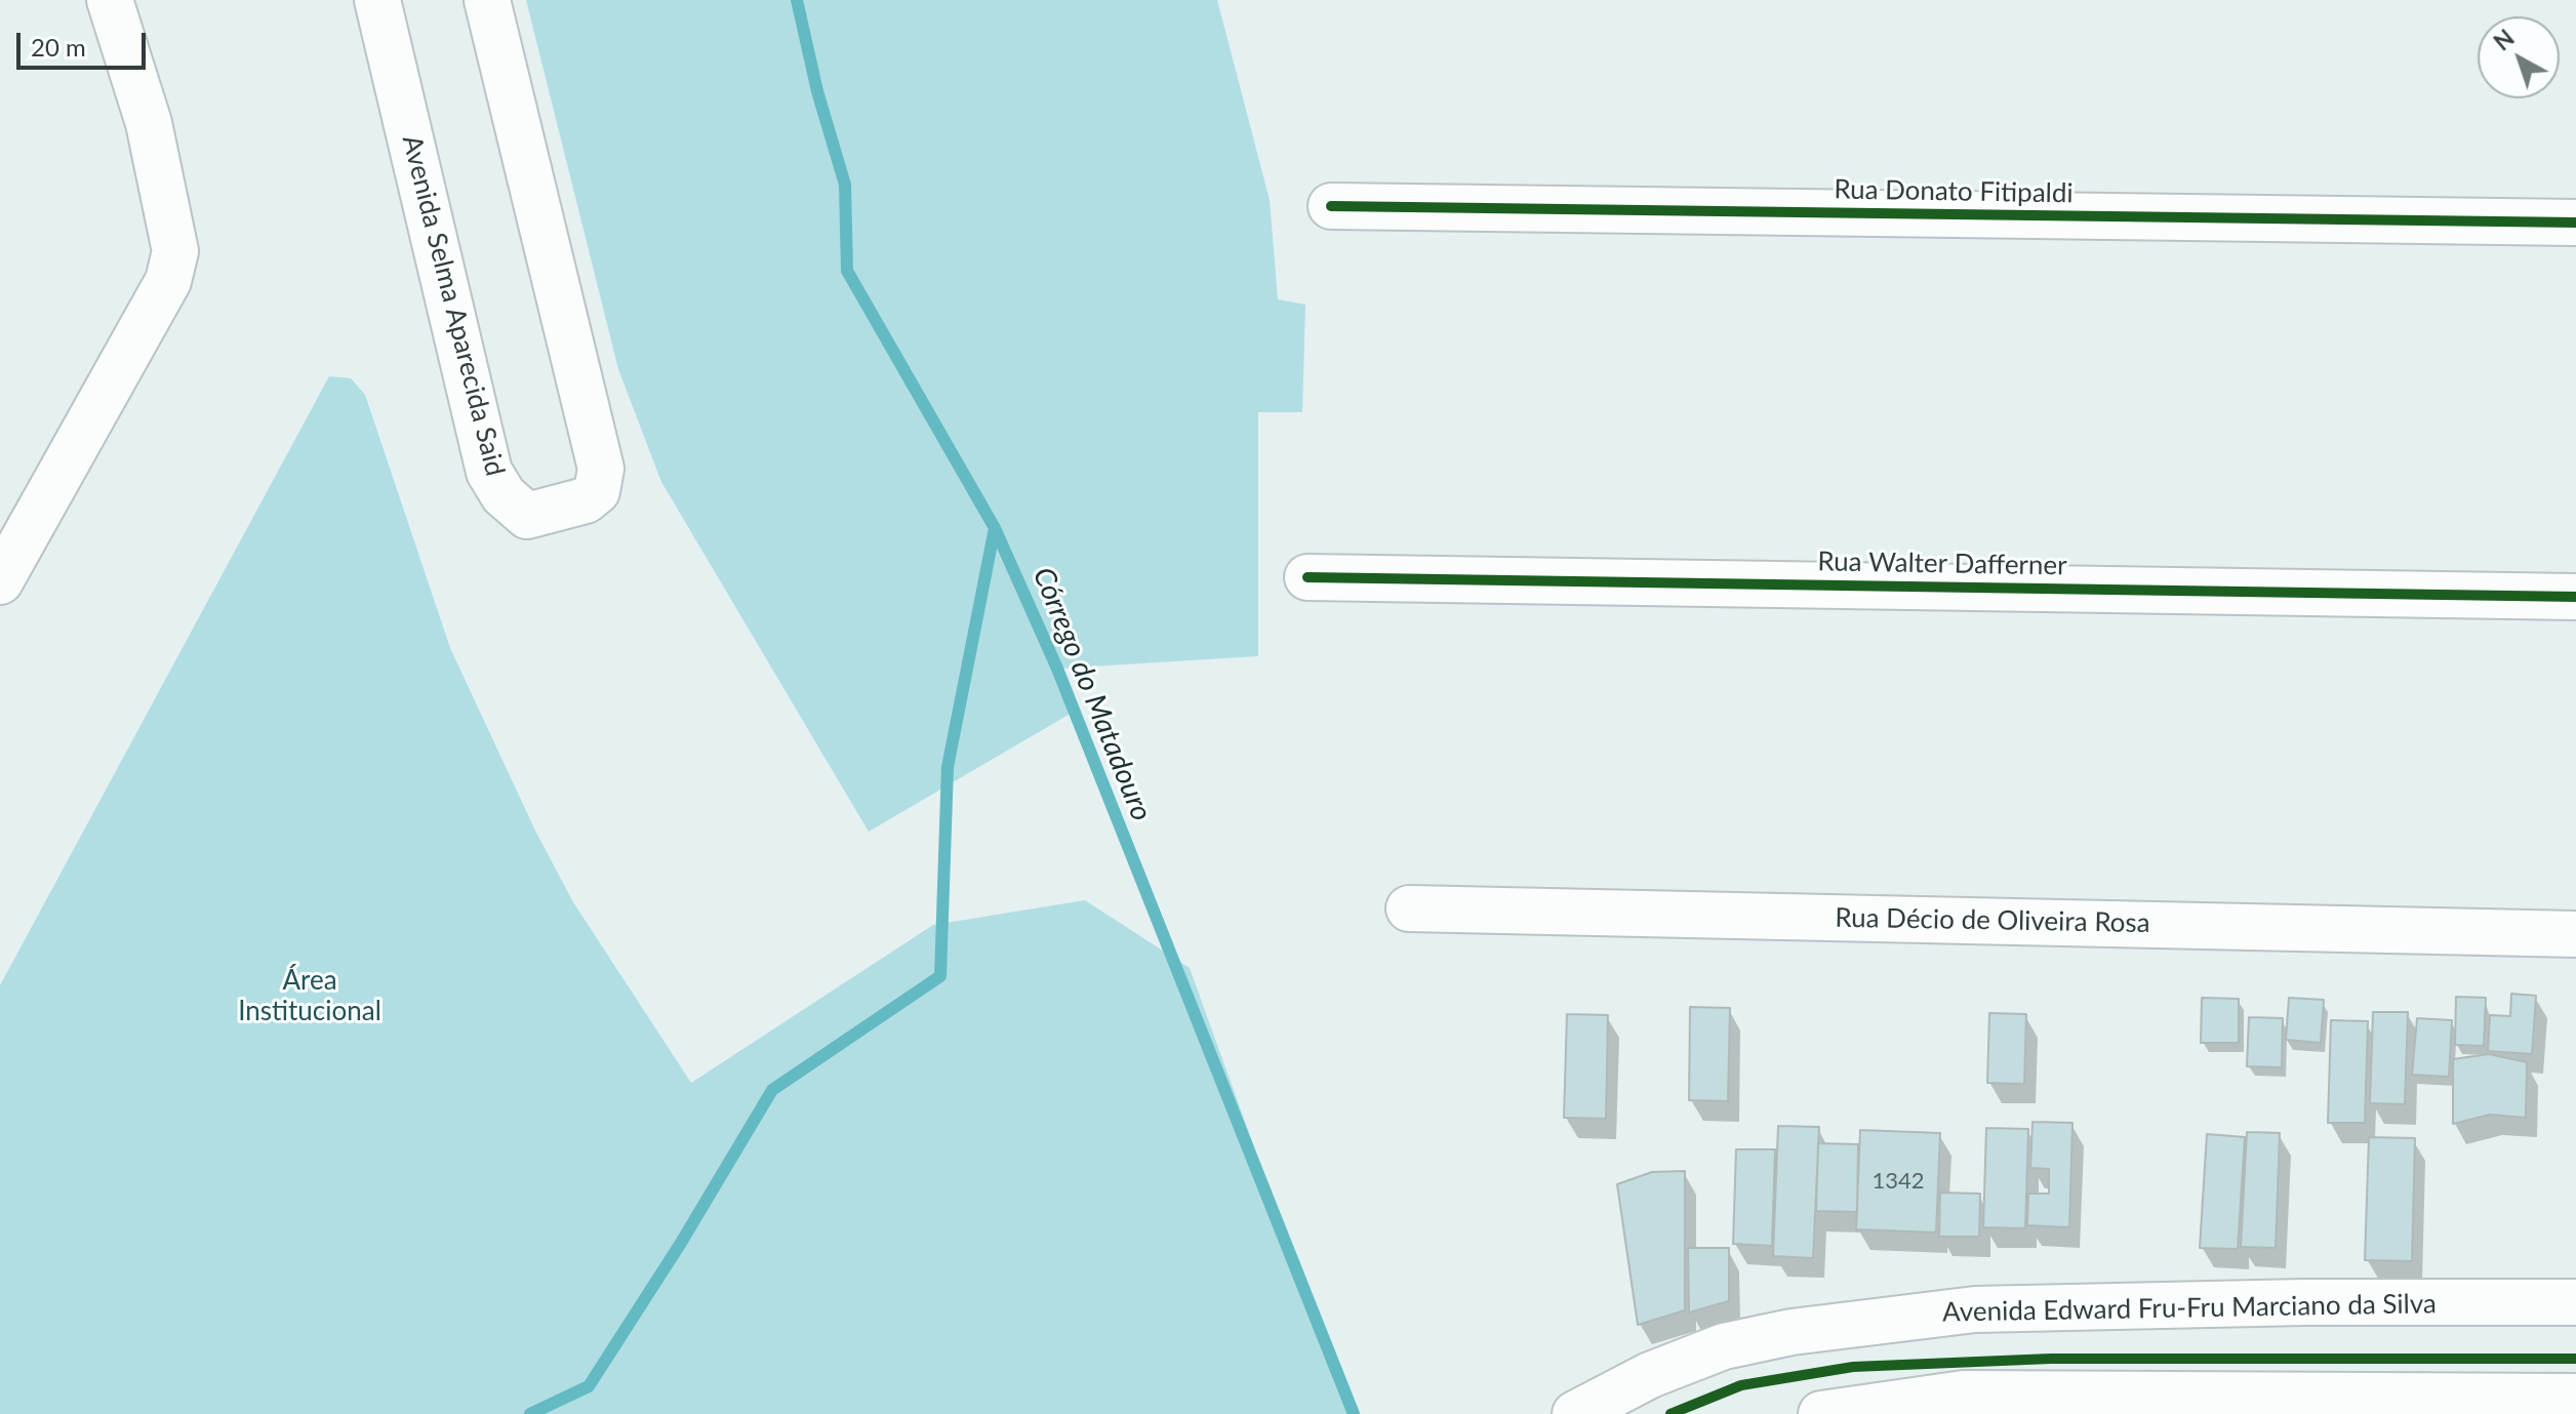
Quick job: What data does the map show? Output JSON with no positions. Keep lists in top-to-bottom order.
{
  "streets": {
    "street": [
      "Rua Donato Fitipaldi",
      "Avenida Selma Aparecida Said",
      "Rua Walter Dafferner",
      "Rua Décio de Oliveira Rosa",
      "Avenida Edward Fru-Fru Marciano da Silva"
    ]
  },
  "water": ["Córrego do Matadouro"],
  "parks": ["Área Institucional"],
  "house_numbers": ["1342"],
  "scale_bar": "20 m",
  "north": "top left"
}
